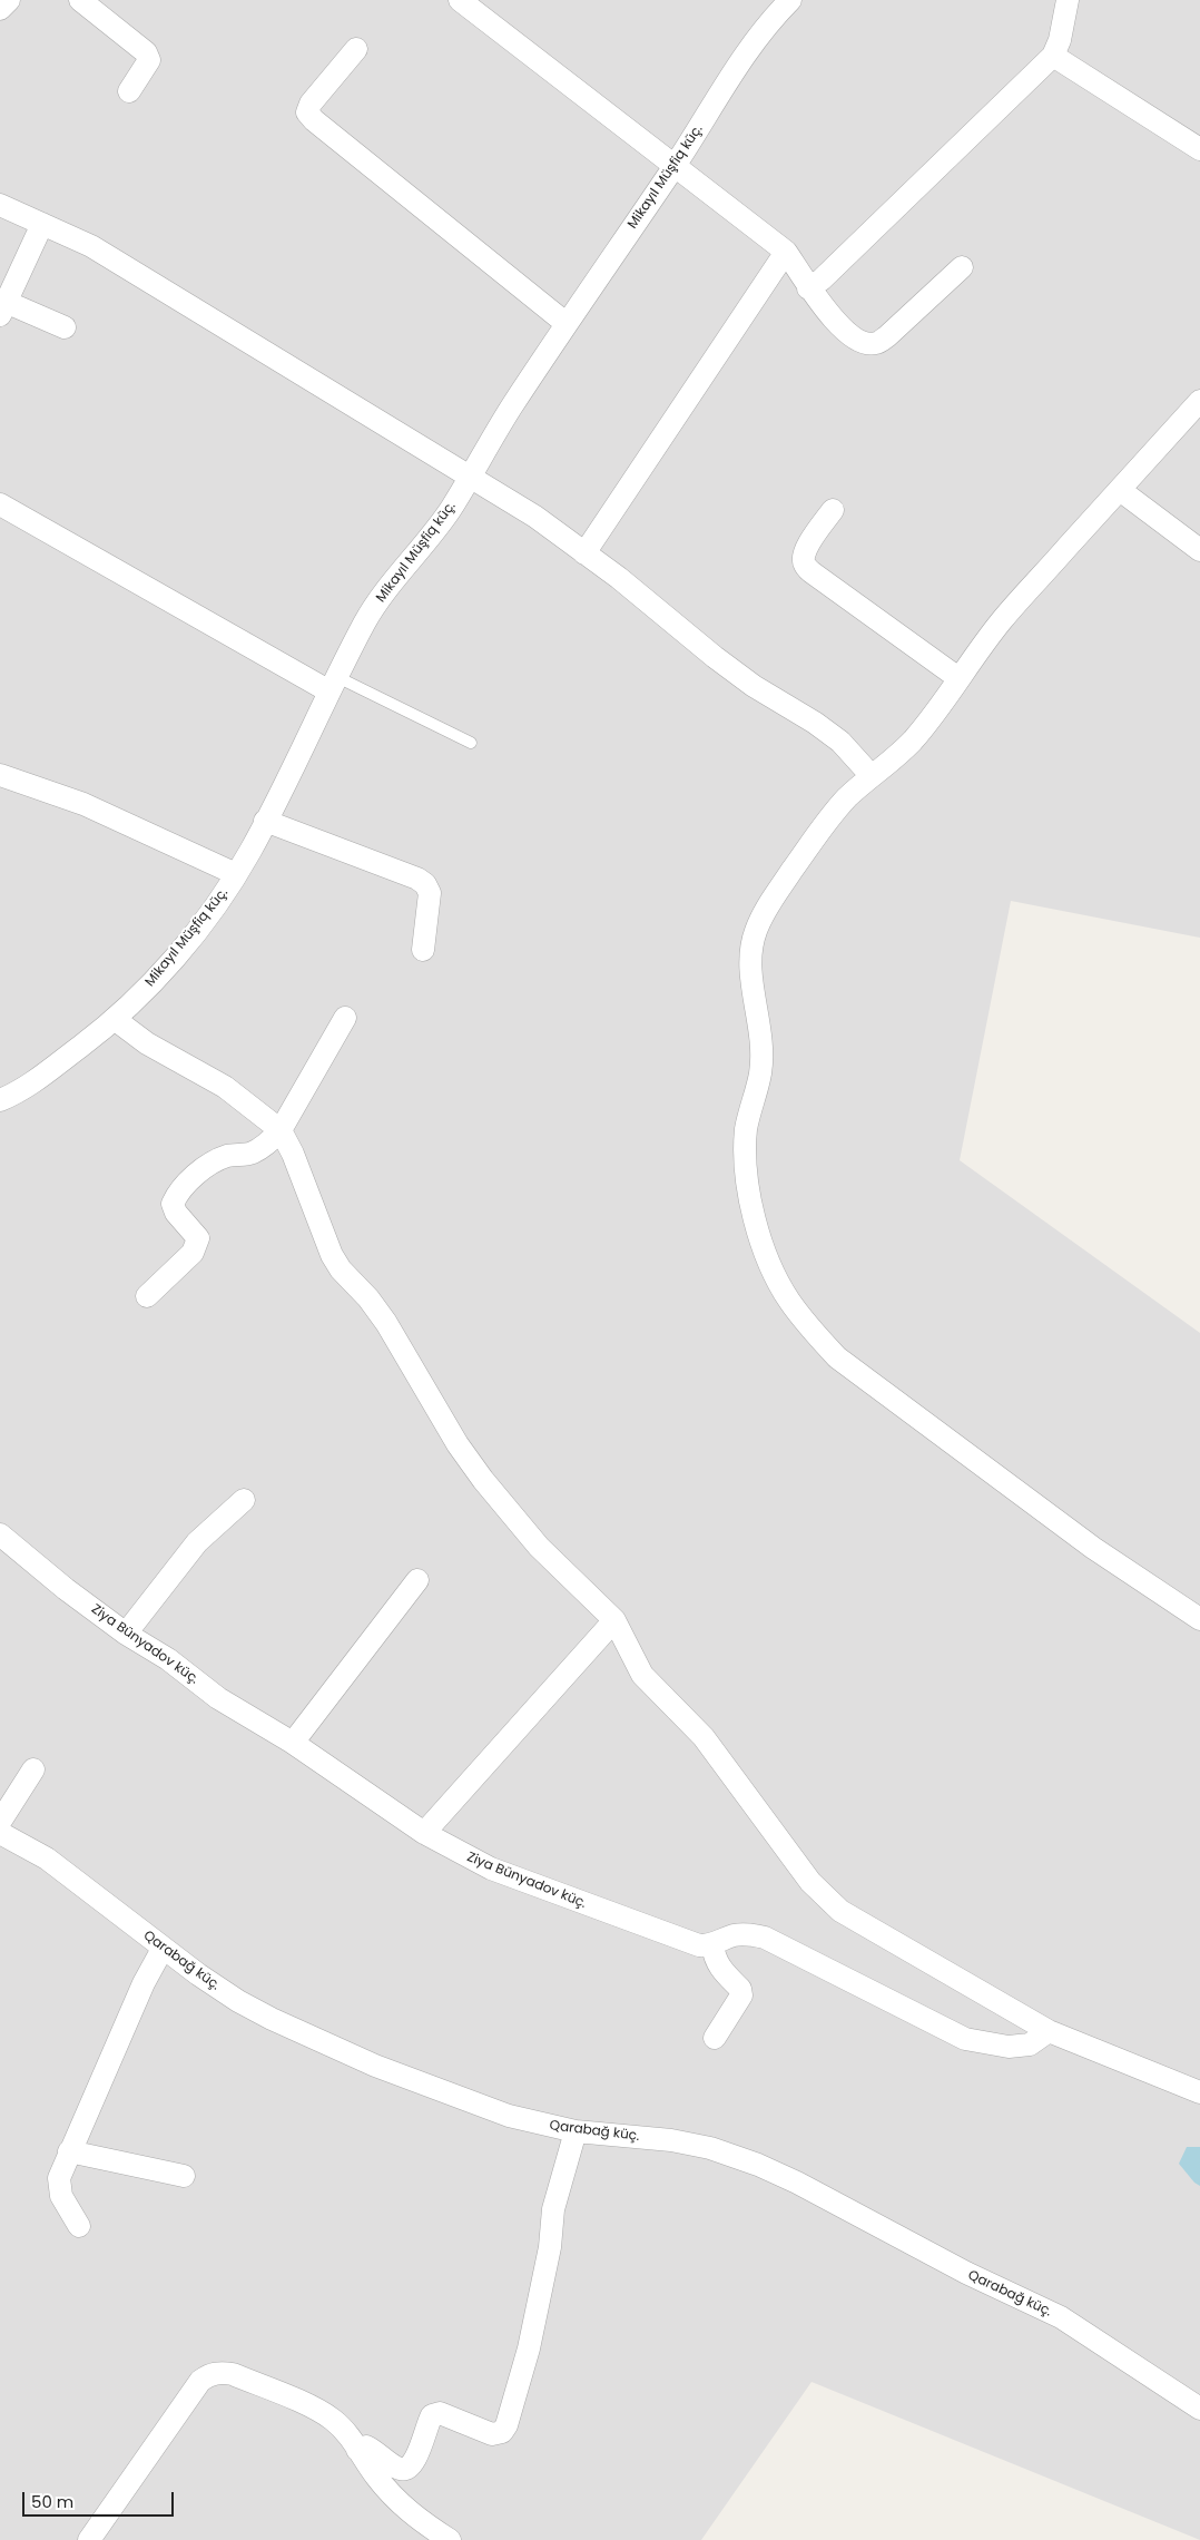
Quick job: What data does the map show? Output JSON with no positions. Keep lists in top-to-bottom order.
{
  "streets": {
    "street": ["Mikayıl Müşfiq küç.", "Ziya Bünyadov küç.", "Qarabağ küç."]
  },
  "scale_bar": "50 m"
}
